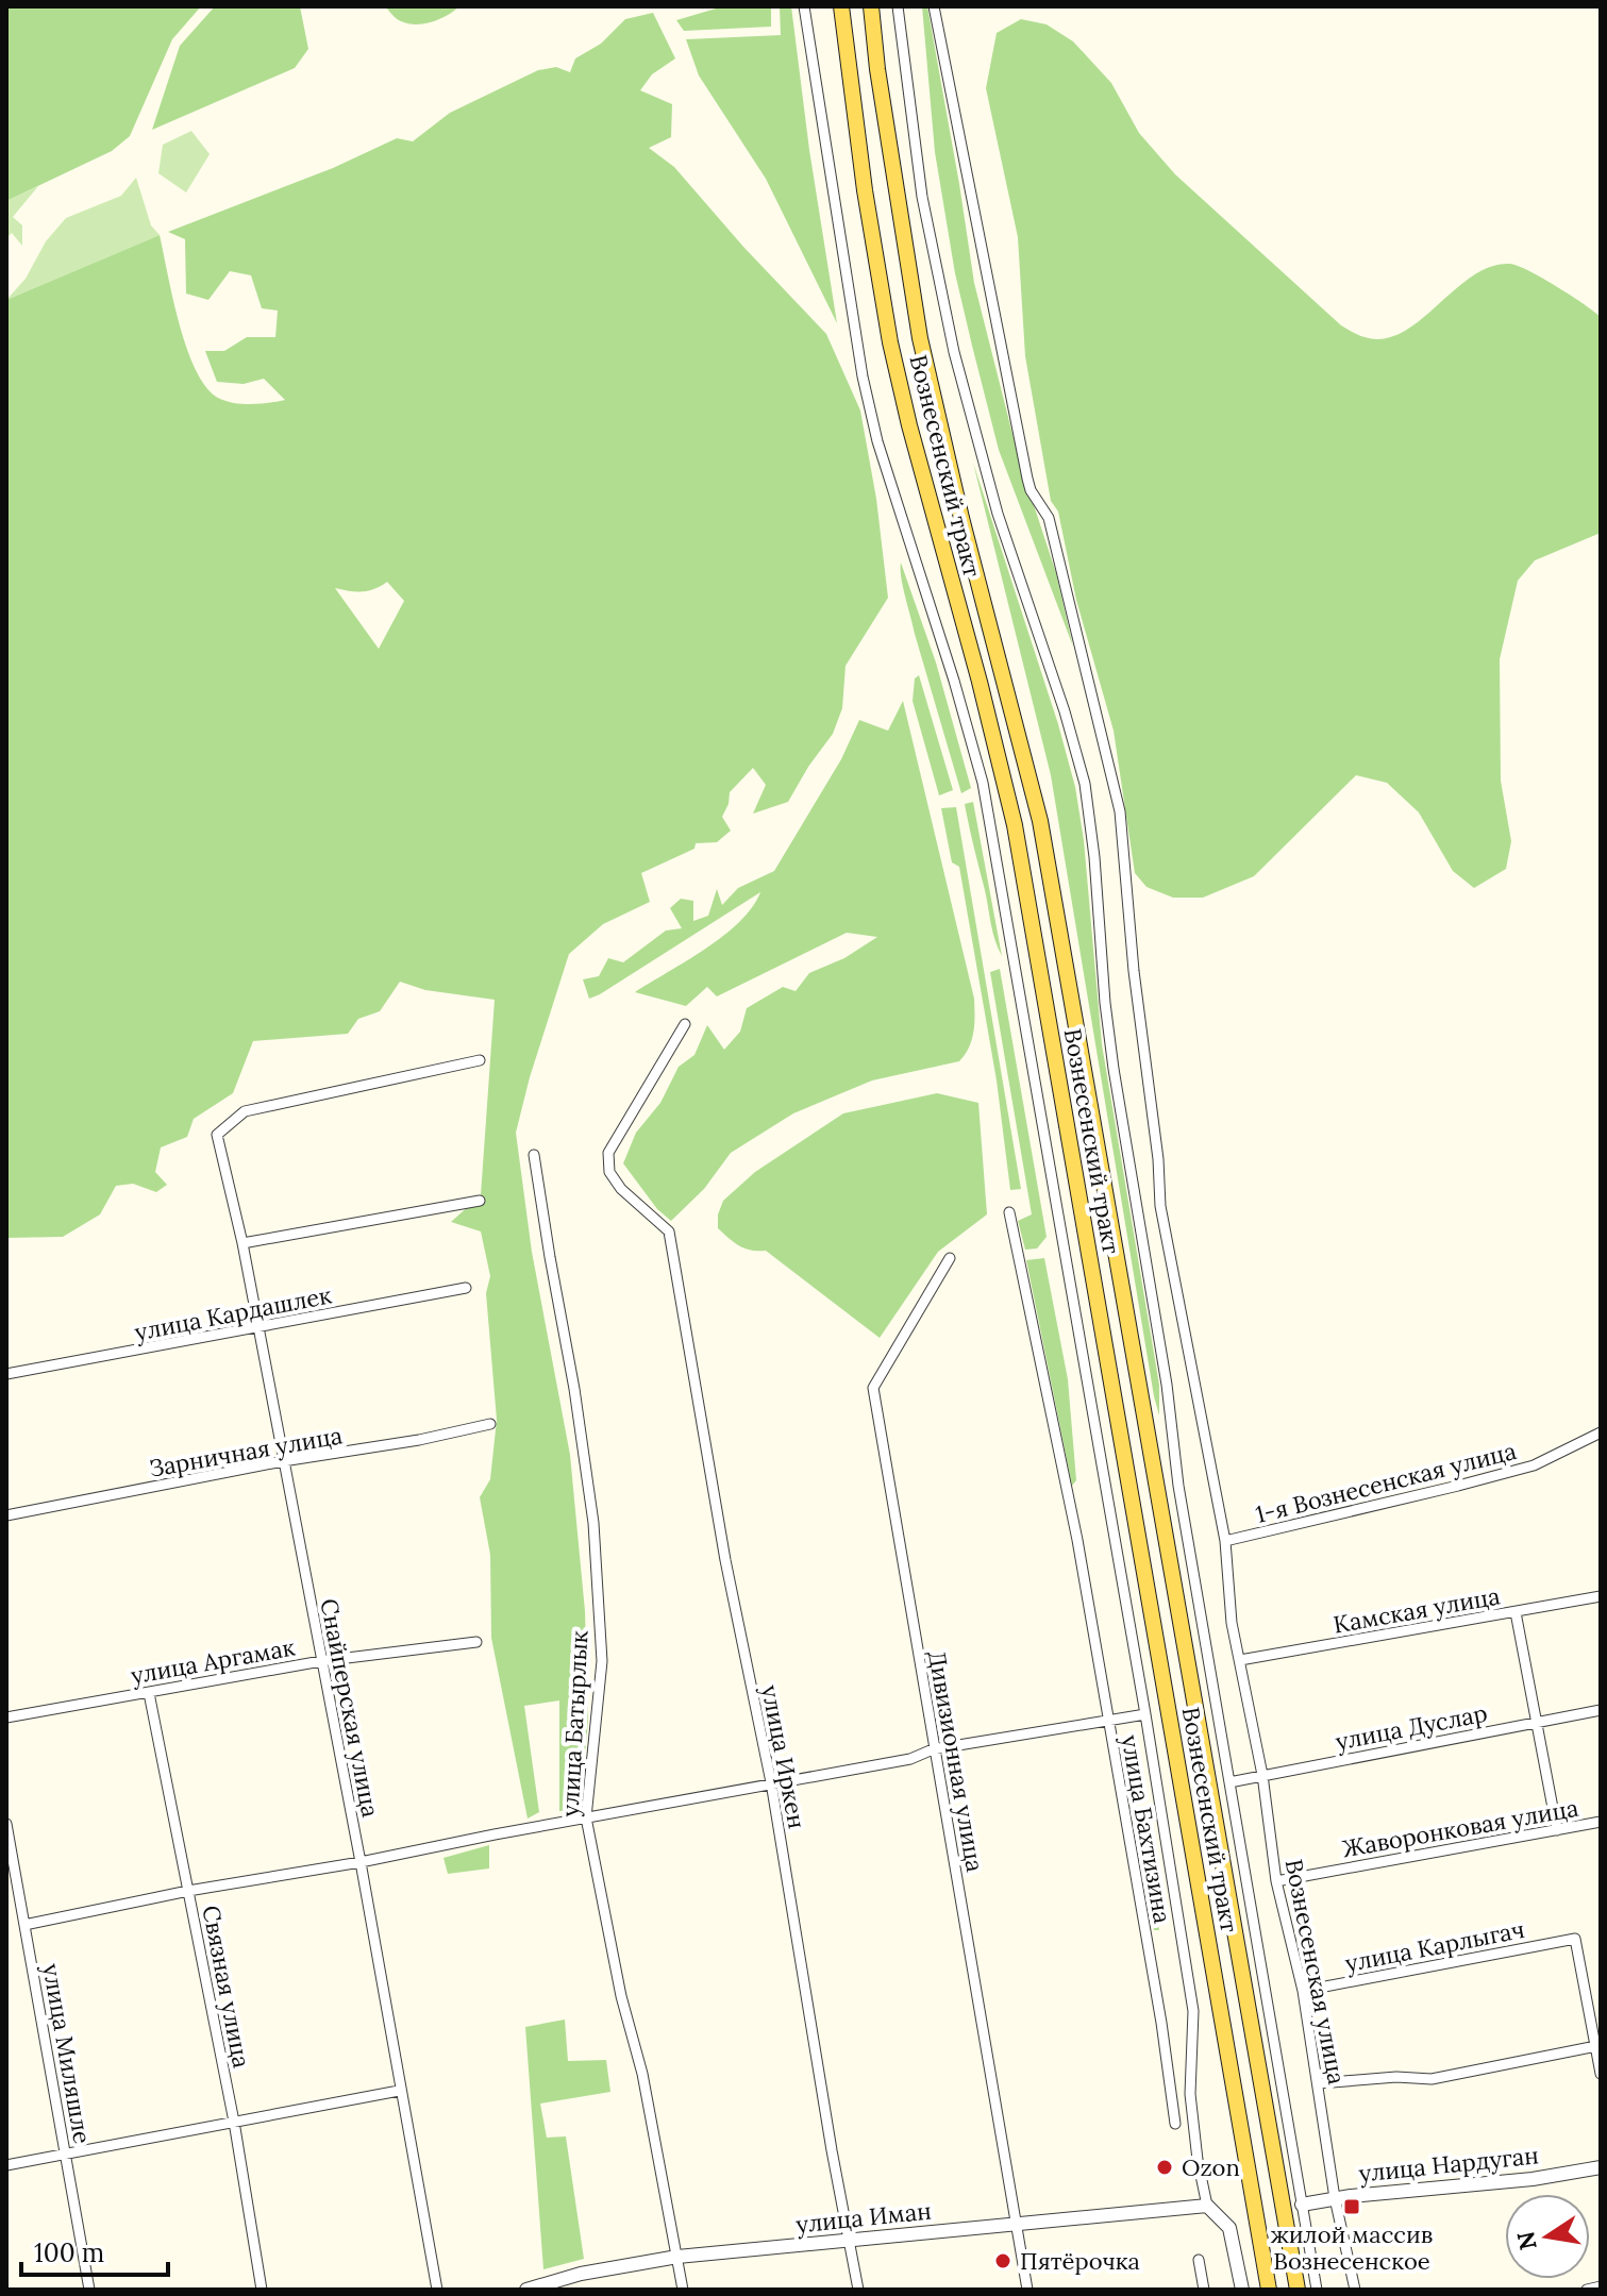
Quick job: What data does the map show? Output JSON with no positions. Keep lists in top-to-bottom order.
{
  "streets": {
    "main road": ["Вознесенский тракт"],
    "street": [
      "улица Кардашлек",
      "Зарничная улица",
      "1-я Вознесенская улица",
      "Камская улица",
      "улица Аргамак",
      "Снайперская улица",
      "улица Батырлык",
      "улица Дуслар",
      "улица Иркен",
      "Дивизионная улица",
      "Жаворонковая улица",
      "улица Бахтизина",
      "улица Карлыгач",
      "Вознесенская улица",
      "Связная улица",
      "улица Миляшле",
      "улица Нардуган",
      "улица Иман"
    ]
  },
  "crossings": [
    ["улица Кардашлек", "Снайперская улица"],
    ["Зарничная улица", "Снайперская улица"],
    ["1-я Вознесенская улица", "Вознесенская улица"],
    ["Камская улица", "Вознесенская улица"],
    ["улица Аргамак", "Снайперская улица"],
    ["улица Аргамак", "Связная улица"],
    ["улица Батырлык", "улица Иман"],
    ["улица Дуслар", "Вознесенская улица"],
    ["улица Иркен", "улица Иман"],
    ["Дивизионная улица", "улица Иман"],
    ["Жаворонковая улица", "Вознесенская улица"],
    ["улица Карлыгач", "Вознесенская улица"],
    ["Вознесенская улица", "улица Нардуган"]
  ],
  "places": {
    "other": ["Ozon", "Пятёрочка"],
    "transit": ["жилой массив Вознесенское"]
  },
  "scale_bar": "100 m",
  "north": "left"
}
